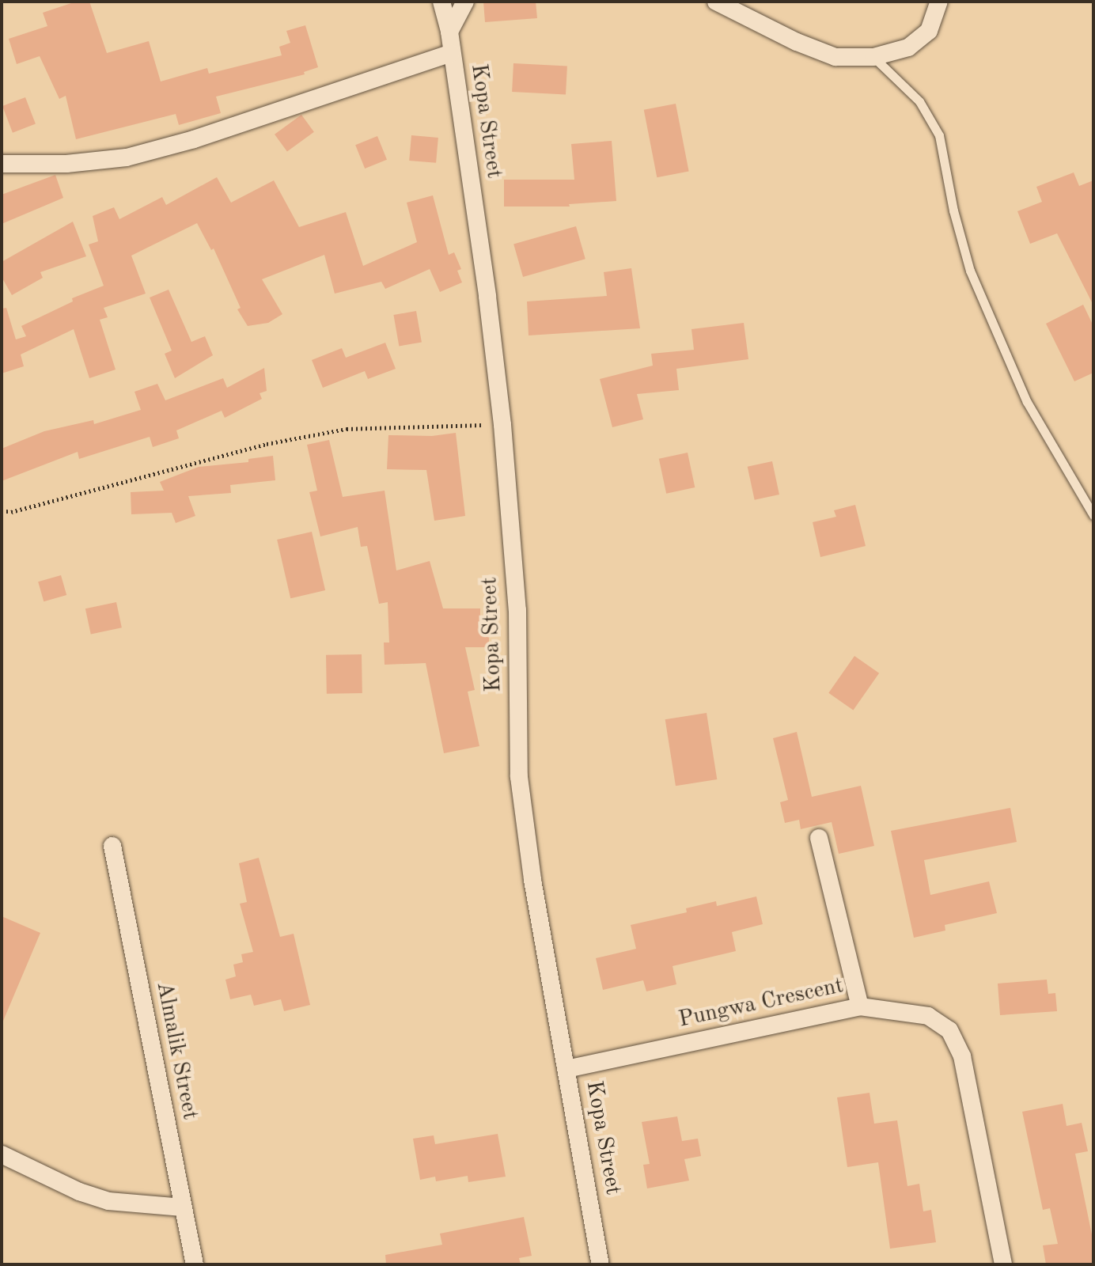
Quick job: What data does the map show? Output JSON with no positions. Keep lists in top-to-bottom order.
{
  "streets": {
    "street": ["Kopa Street", "Pungwa Crescent", "Almalik Street"]
  },
  "crossings": [
    ["Kopa Street", "Pungwa Crescent"]
  ]
}
